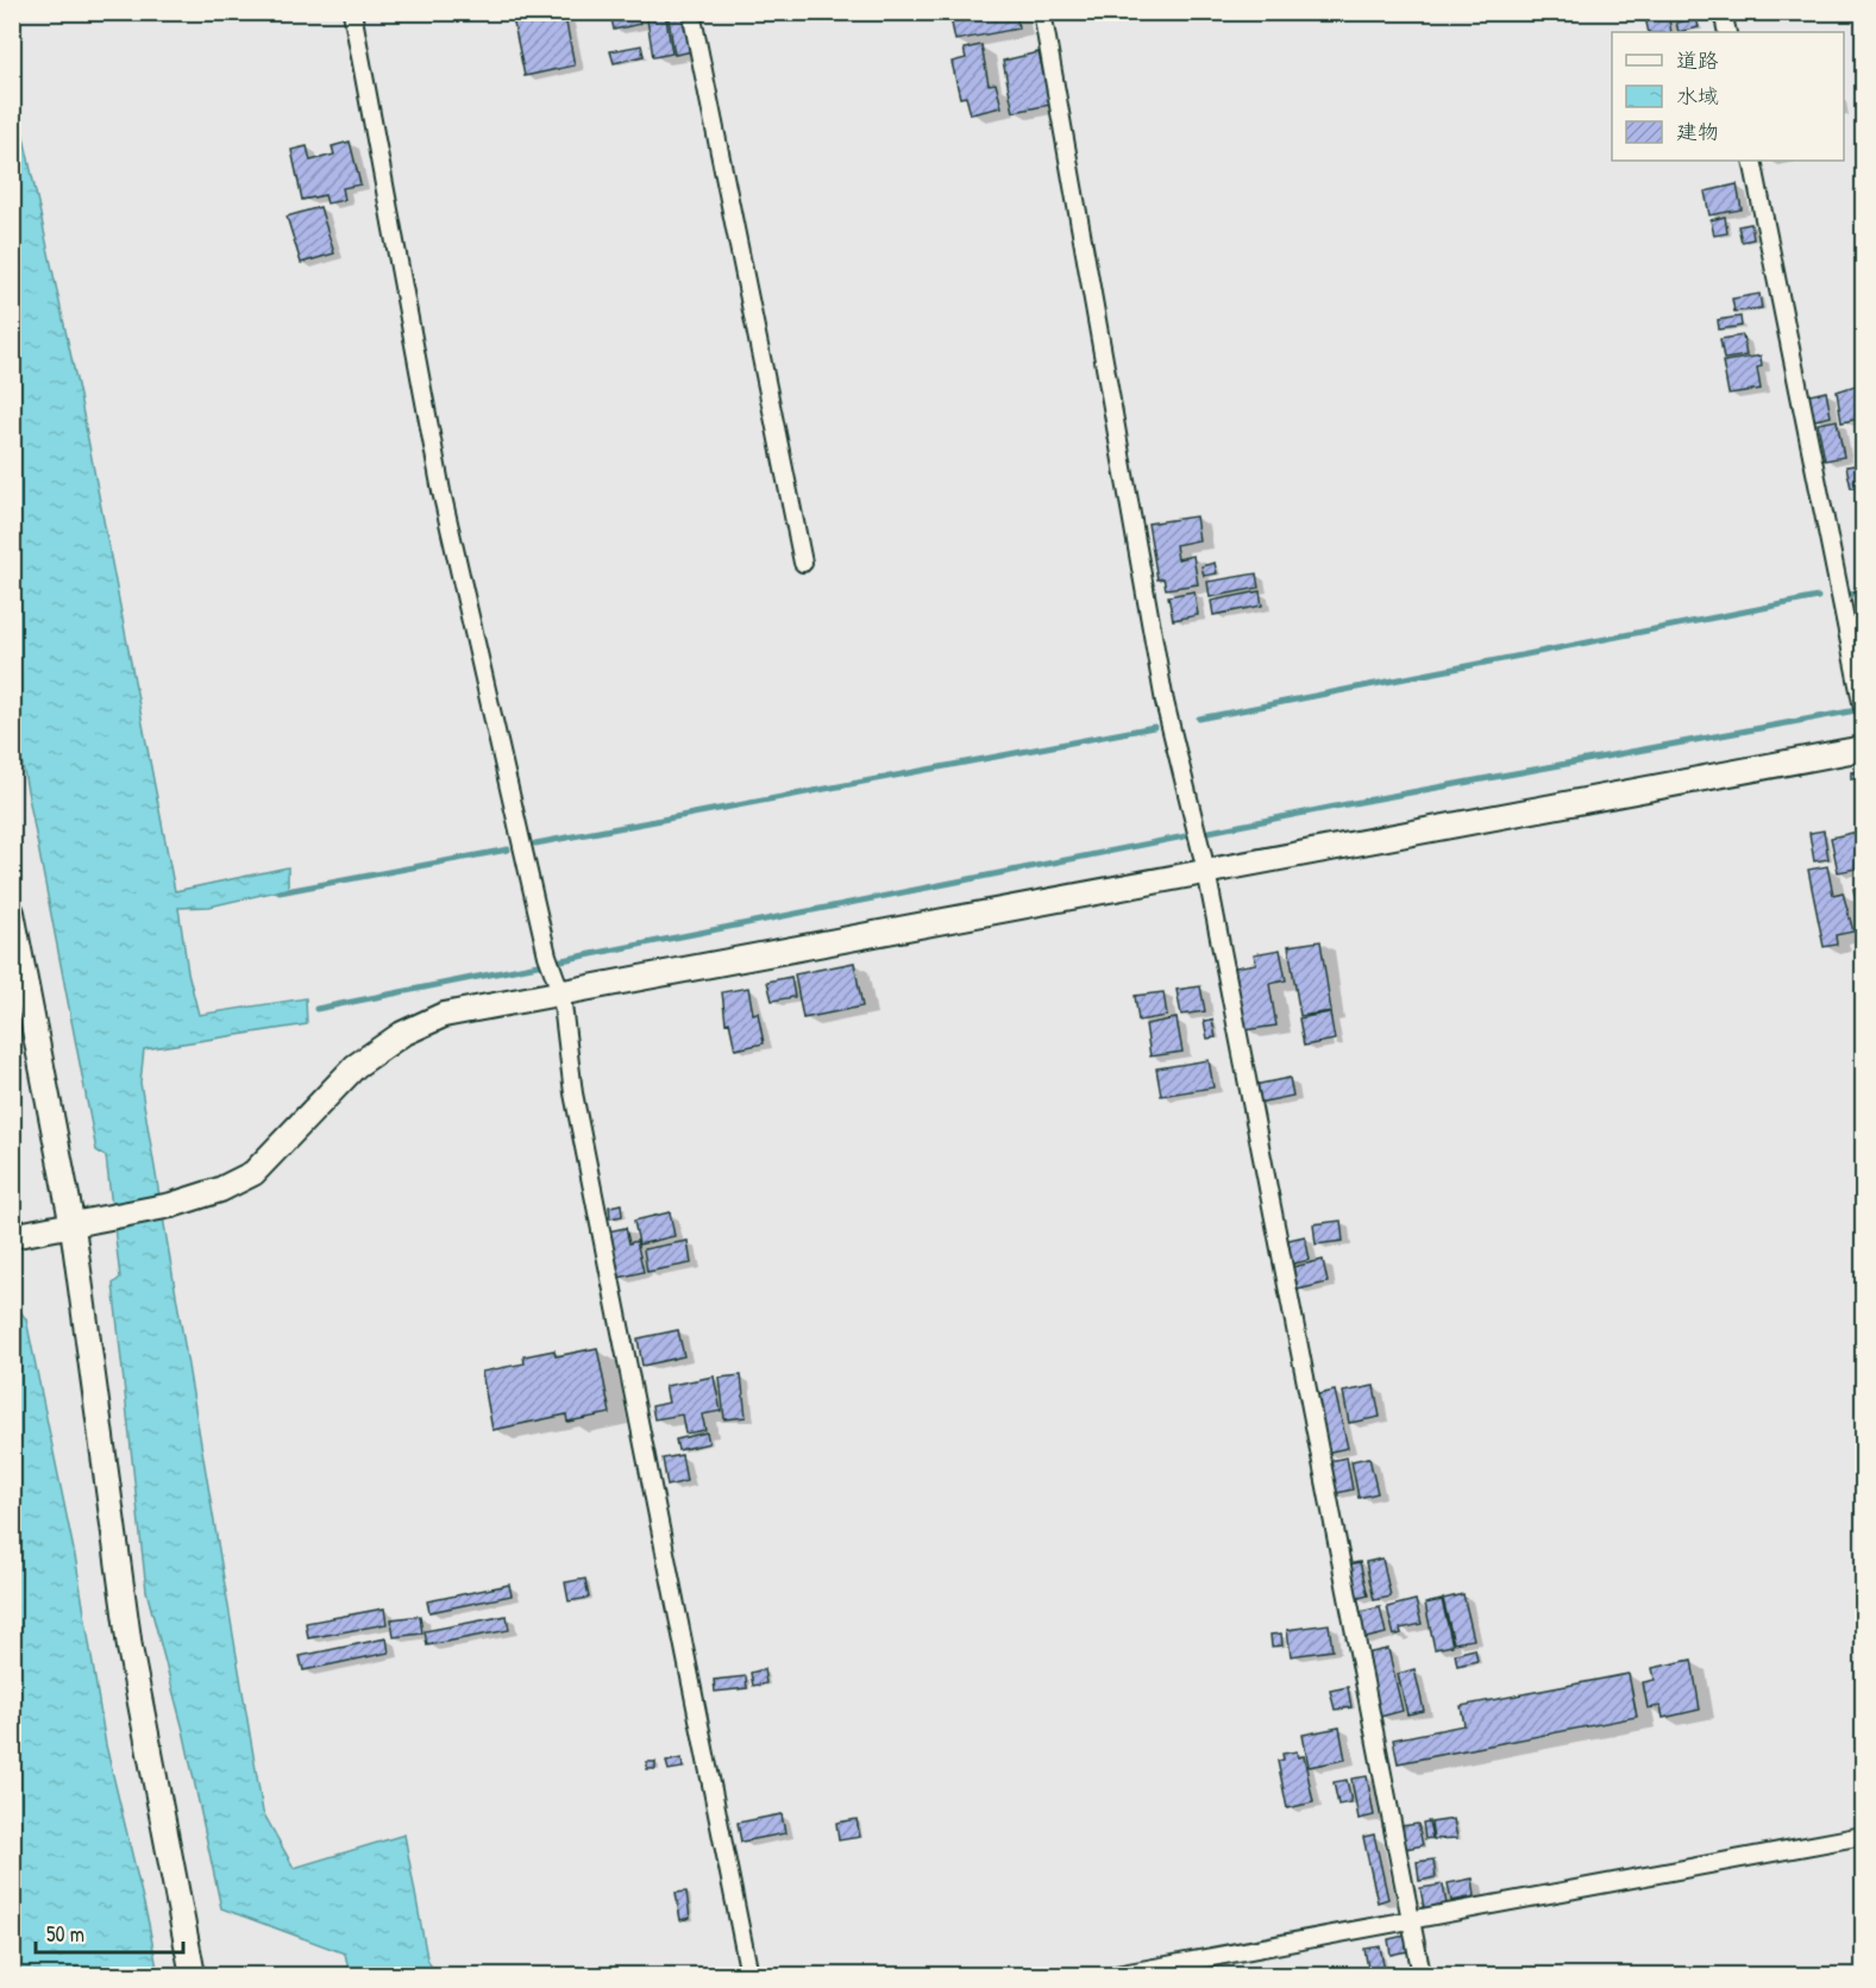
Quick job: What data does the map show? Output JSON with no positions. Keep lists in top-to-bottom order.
{
  "legend": ["道路", "水域", "建物"],
  "scale_bar": "50 m"
}
